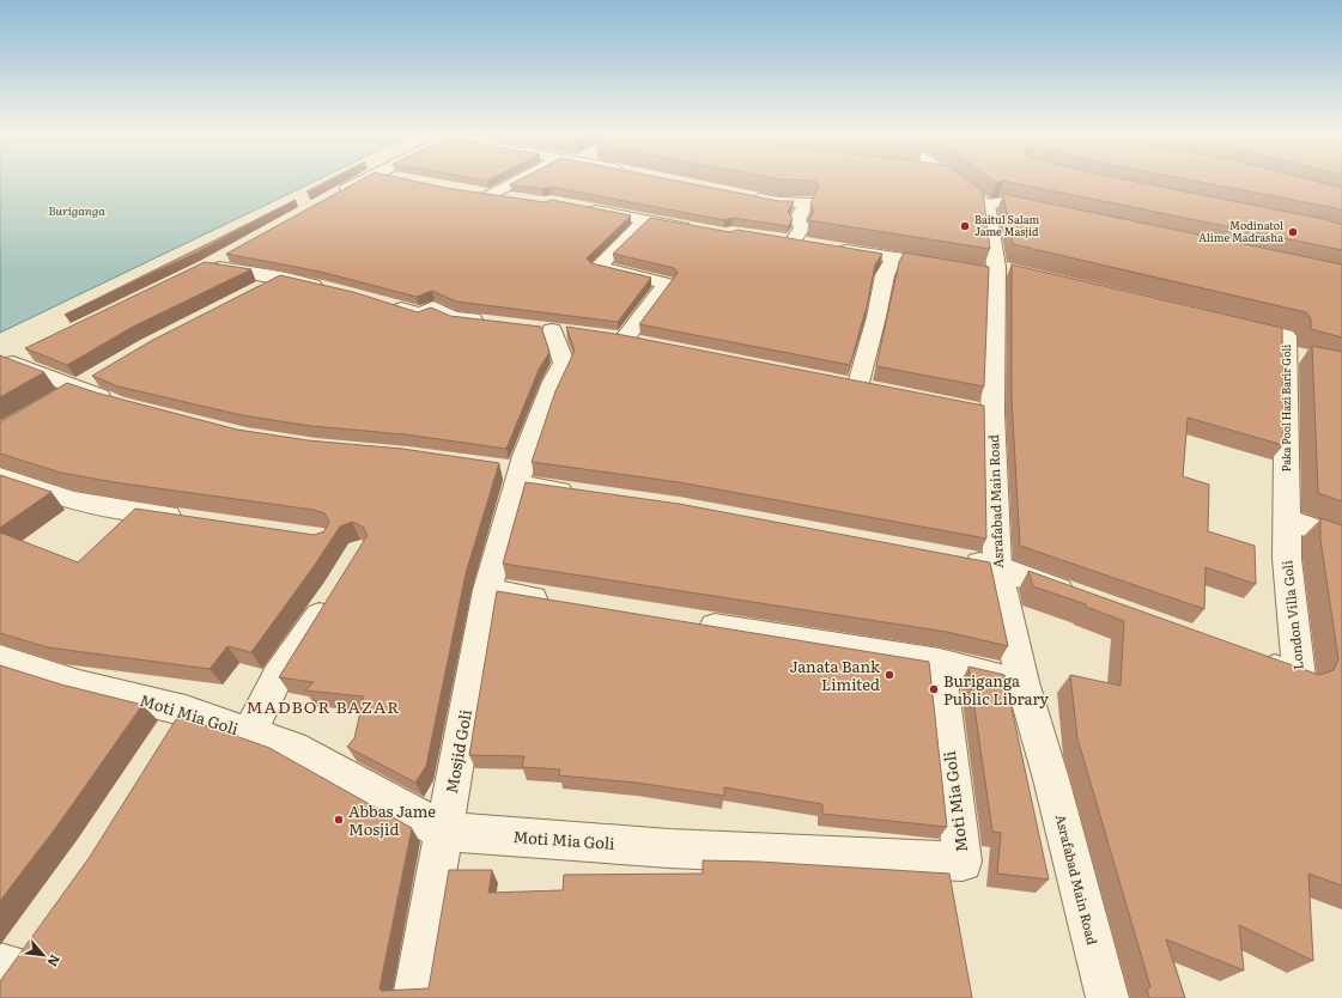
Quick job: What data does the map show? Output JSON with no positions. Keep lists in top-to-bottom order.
{
  "streets": {
    "street": [
      "Paka Pool Hazi Barir Goli",
      "Asrafabad Main Road",
      "London Villa Goli",
      "Moti Mia Goli",
      "Mosjid Goli"
    ]
  },
  "crossings": [
    ["Paka Pool Hazi Barir Goli", "London Villa Goli"],
    ["Moti Mia Goli", "Mosjid Goli"]
  ],
  "districts": ["MADBOR BAZAR"],
  "water": ["Buriganga"],
  "places": [
    "Baitul Salam Jame Masjid",
    "Modinatol Alime Madrasha",
    "Janata Bank Limited",
    "Buriganga Public Library",
    "Abbas Jame Mosjid"
  ],
  "north": "bottom right"
}
